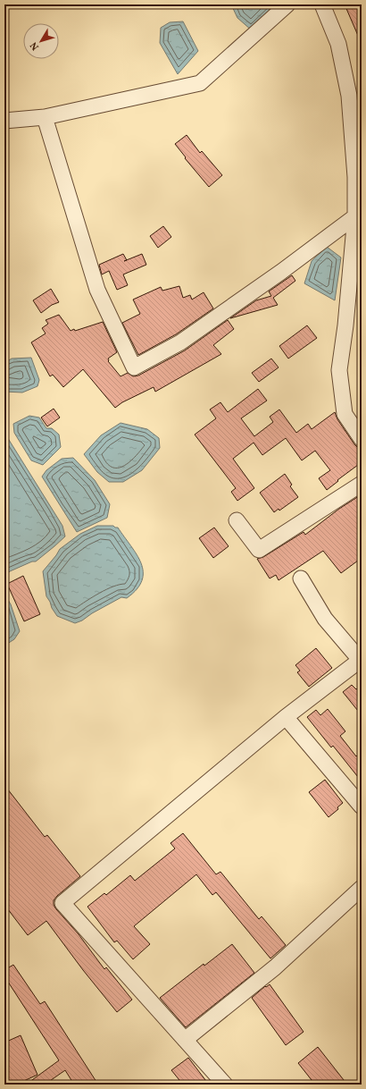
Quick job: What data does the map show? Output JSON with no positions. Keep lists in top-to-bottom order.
{
  "north": "bottom left"
}
